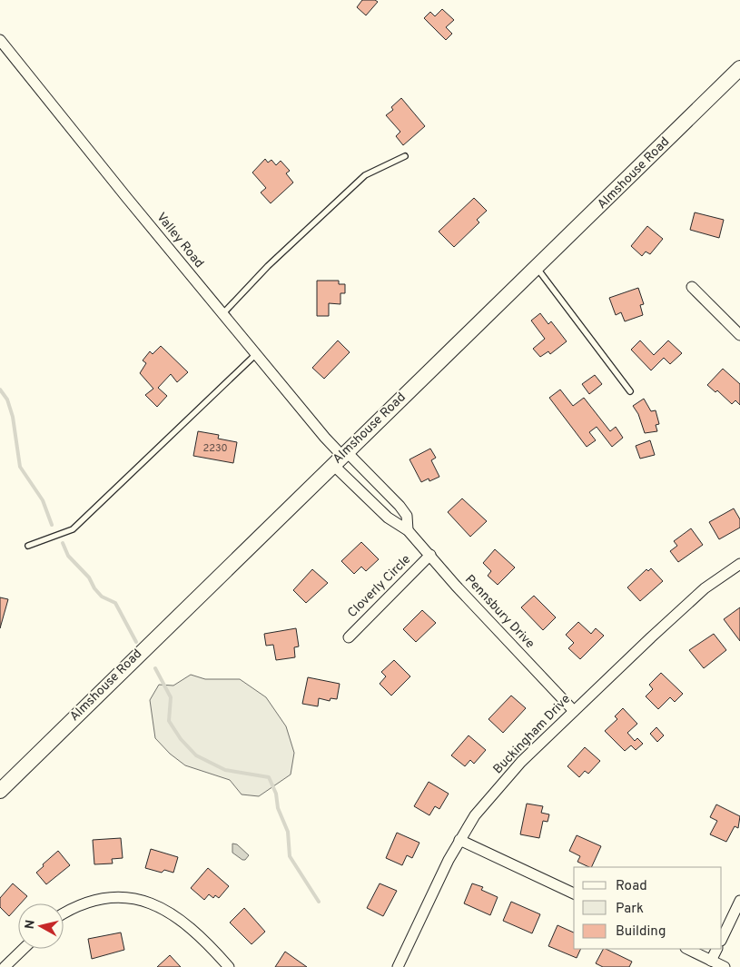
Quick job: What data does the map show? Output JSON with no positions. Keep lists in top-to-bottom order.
{
  "streets": {
    "main road": ["Almshouse Road"],
    "street": [
      "Valley Road",
      "Cloverly Circle",
      "Pennsbury Drive",
      "Buckingham Drive"
    ]
  },
  "crossings": [
    ["Almshouse Road", "Valley Road"],
    ["Almshouse Road", "Pennsbury Drive"],
    ["Valley Road", "Pennsbury Drive"],
    ["Cloverly Circle", "Pennsbury Drive"],
    ["Pennsbury Drive", "Buckingham Drive"]
  ],
  "house_numbers": ["2230"],
  "legend": ["Road", "Park", "Building"],
  "north": "left"
}
